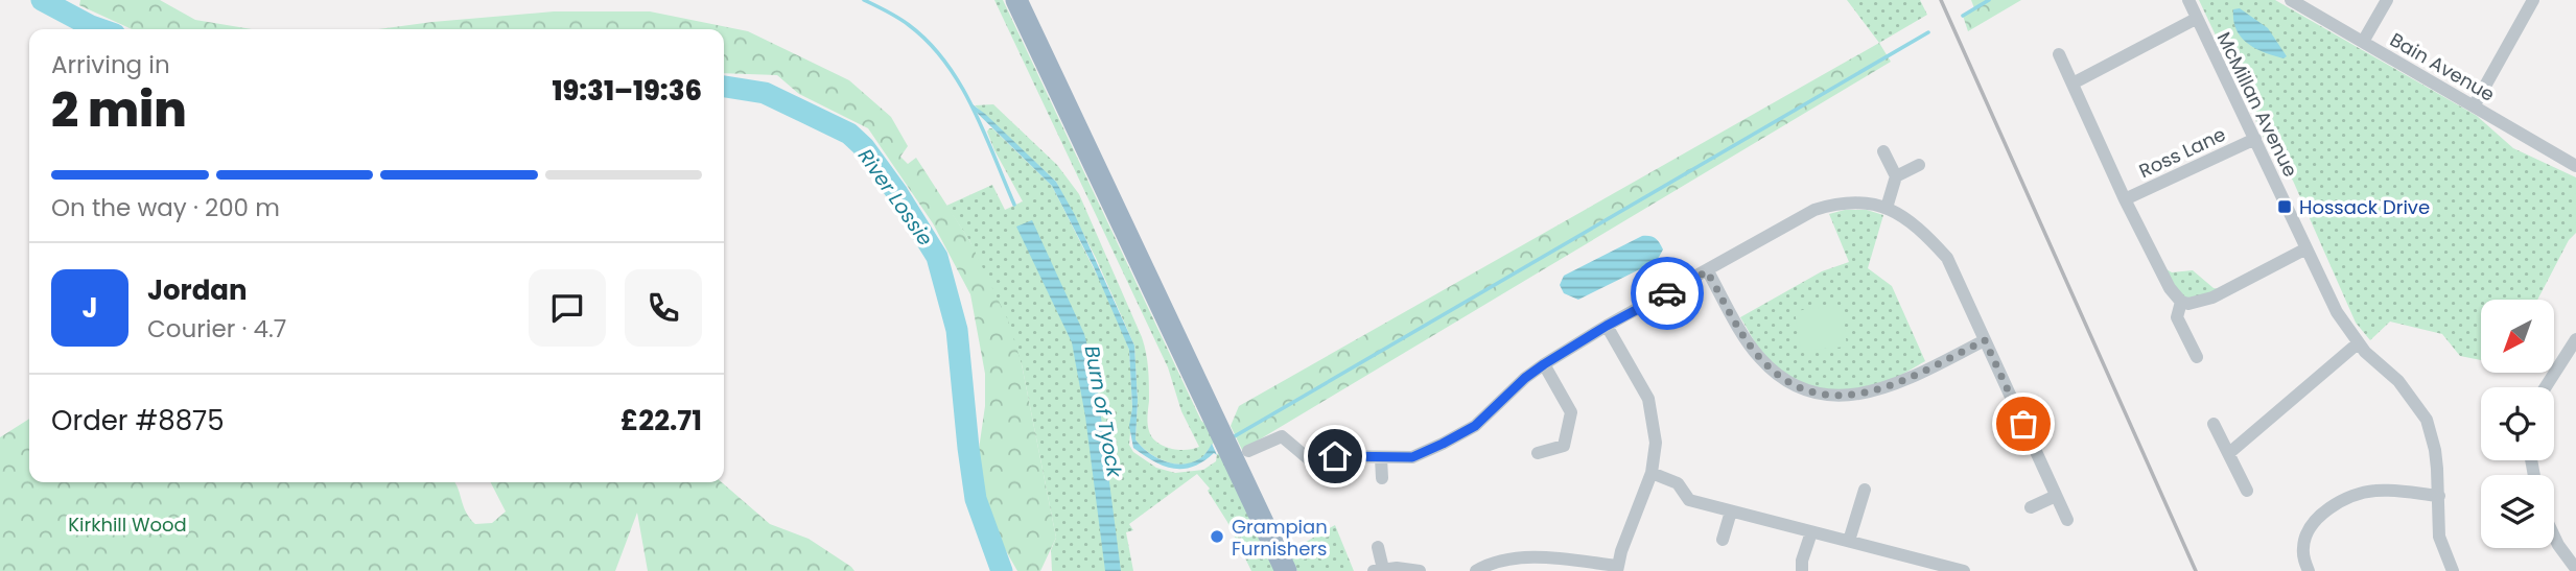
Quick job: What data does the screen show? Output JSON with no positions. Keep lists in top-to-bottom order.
{
  "streets": {
    "street": ["Bain Avenue", "McMillan Avenue", "Ross Lane"]
  },
  "crossings": [
    ["McMillan Avenue", "Ross Lane"]
  ],
  "water": ["River Lossie", "Burn of Tyock"],
  "parks": ["Kirkhill Wood"],
  "places": {
    "transit": ["Hossack Drive"],
    "other": ["Grampian Furnishers"]
  },
  "north": "bottom left",
  "page": {
    "heading": ["2 min", "Arriving in", "19:31–19:36"],
    "panel": [
      "Jordan",
      "Courier · 4.7",
      "Order #8875",
      "£22.71"
    ],
    "bar": "On the way · 200 m",
    "round": "J"
  }
}
